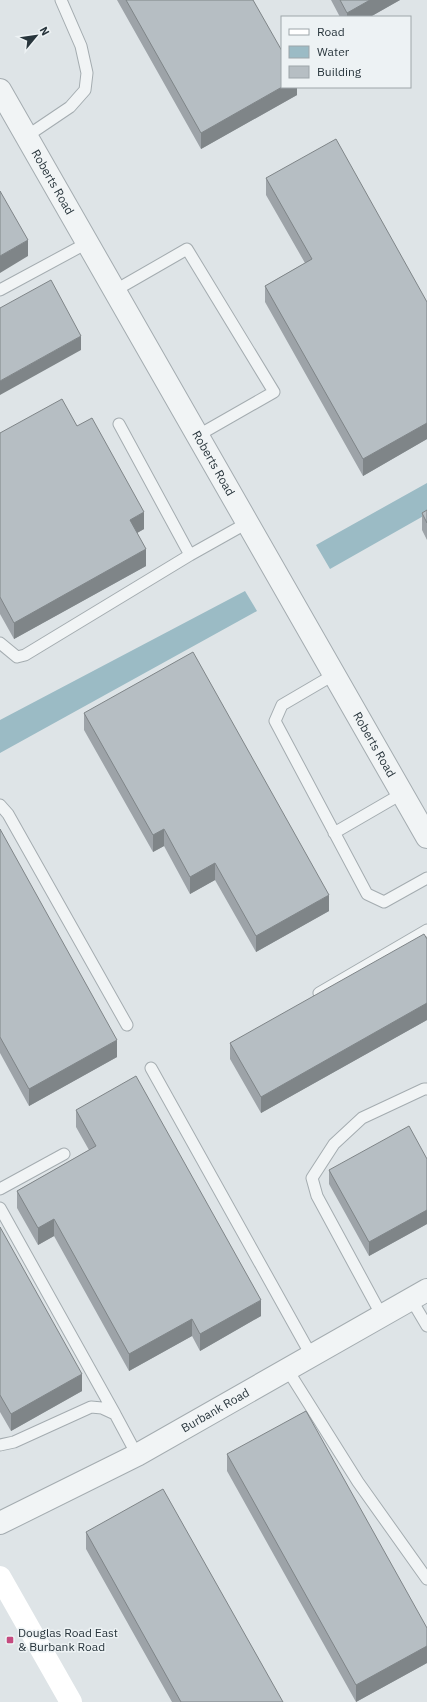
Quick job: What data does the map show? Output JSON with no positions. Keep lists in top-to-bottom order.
{
  "streets": {
    "street": ["Roberts Road", "Burbank Road"]
  },
  "places": {
    "transit": ["Douglas Road East & Burbank Road"]
  },
  "legend": ["Road", "Water", "Building"],
  "north": "top right"
}
